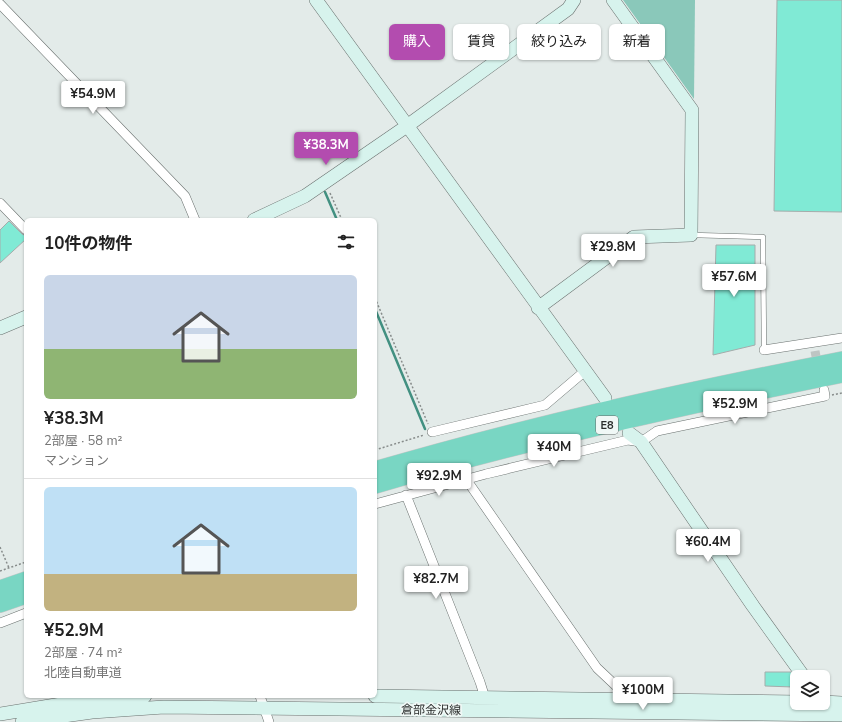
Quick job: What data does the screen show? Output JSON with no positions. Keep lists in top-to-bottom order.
{
  "streets": {
    "highway": ["E8"],
    "street": ["倉部金沢線"]
  },
  "page": {
    "chip": [
      "購入",
      "賃貸",
      "絞り込み",
      "新着"
    ],
    "price": [
      "¥54.9M",
      "¥38.3M",
      "¥29.8M",
      "¥57.6M",
      "¥52.9M",
      "¥40M",
      "¥92.9M",
      "¥60.4M",
      "¥82.7M",
      "¥100M"
    ],
    "heading": "10件の物件",
    "list": [
      {
        "name": "¥38.3M",
        "note": "2部屋 · 58 m² · マンション"
      },
      {
        "name": "¥52.9M",
        "note": "2部屋 · 74 m² · 北陸自動車道"
      }
    ]
  }
}
